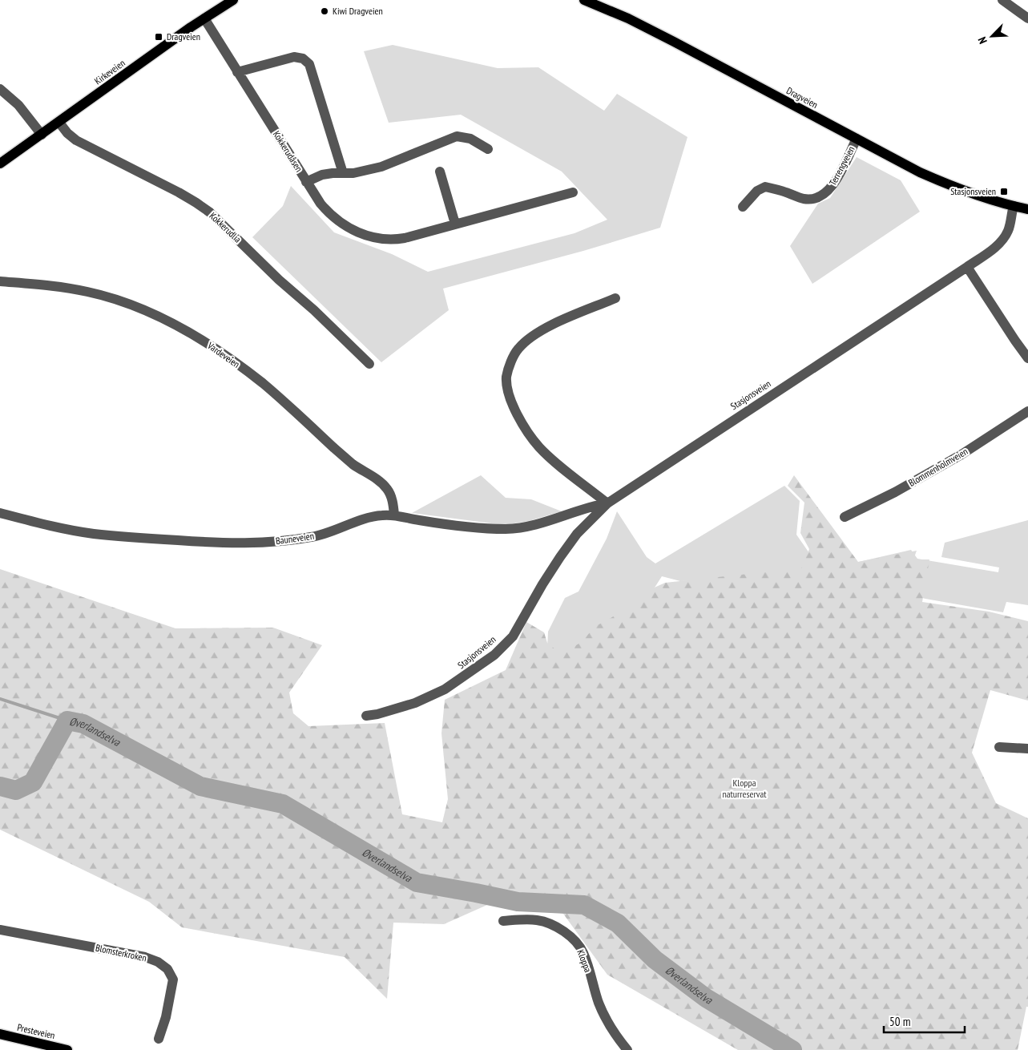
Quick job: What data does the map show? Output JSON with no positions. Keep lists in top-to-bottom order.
{
  "streets": {
    "main road": ["Kirkeveien", "Dragveien", "Presteveien"],
    "street": [
      "Kokkerudåsen",
      "Terrengveien",
      "Kokkerudlia",
      "Vardeveien",
      "Stasjonsveien",
      "Blommenholmveien",
      "Bauneveien",
      "Blomsterkroken",
      "Kloppa"
    ]
  },
  "crossings": [
    ["Kirkeveien", "Kokkerudåsen"],
    ["Kirkeveien", "Kokkerudlia"],
    ["Dragveien", "Terrengveien"],
    ["Dragveien", "Stasjonsveien"],
    ["Vardeveien", "Bauneveien"],
    ["Stasjonsveien", "Bauneveien"]
  ],
  "water": ["Øverlandselva"],
  "parks": ["Kloppa naturreservat"],
  "places": {
    "other": ["Kiwi Dragveien"],
    "transit": ["Dragveien", "Stasjonsveien"]
  },
  "scale_bar": "50 m",
  "north": "bottom left"
}
